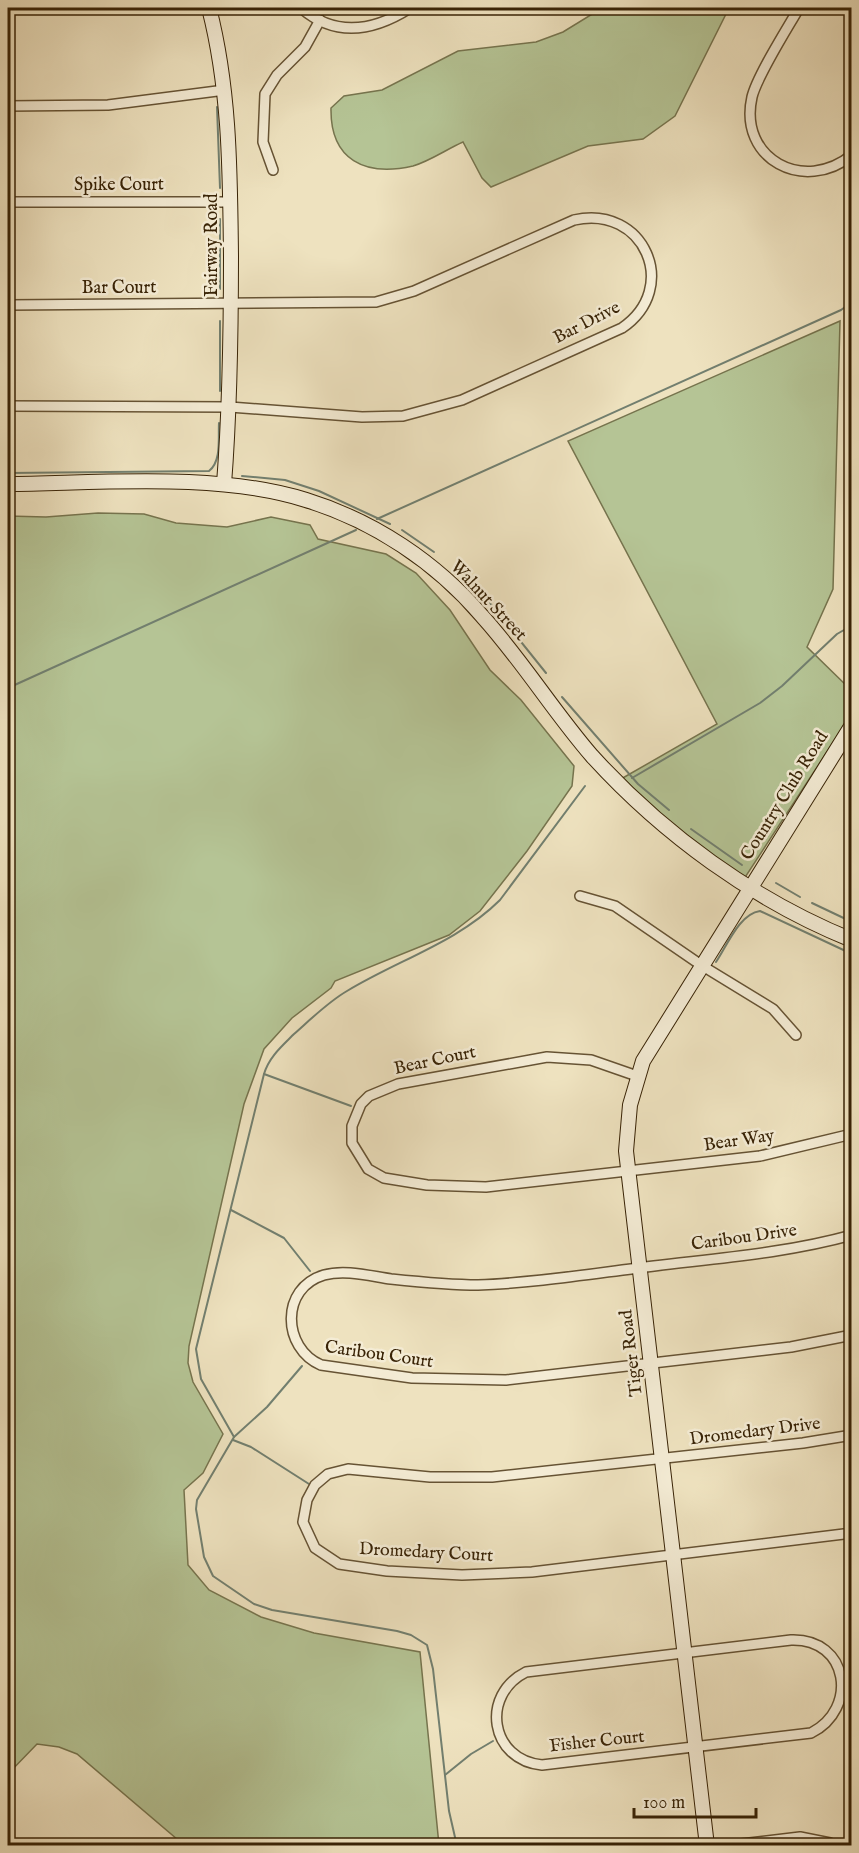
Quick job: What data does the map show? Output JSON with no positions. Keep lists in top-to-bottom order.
{
  "streets": {
    "street": [
      "Spike Court",
      "Fairway Road",
      "Bar Court",
      "Bar Drive",
      "Walnut Street",
      "Country Club Road",
      "Bear Court",
      "Bear Way",
      "Caribou Drive",
      "Tiger Road",
      "Caribou Court",
      "Dromedary Drive",
      "Dromedary Court",
      "Fisher Court"
    ]
  },
  "crossings": [
    ["Spike Court", "Fairway Road"],
    ["Fairway Road", "Bar Court"],
    ["Fairway Road", "Bar Drive"],
    ["Fairway Road", "Walnut Street"],
    ["Bar Court", "Bar Drive"],
    ["Walnut Street", "Country Club Road"],
    ["Walnut Street", "Tiger Road"],
    ["Country Club Road", "Tiger Road"],
    ["Bear Court", "Bear Way"],
    ["Bear Court", "Tiger Road"],
    ["Bear Way", "Tiger Road"],
    ["Caribou Drive", "Tiger Road"],
    ["Caribou Drive", "Caribou Court"],
    ["Tiger Road", "Caribou Court"],
    ["Tiger Road", "Dromedary Drive"],
    ["Tiger Road", "Dromedary Court"],
    ["Tiger Road", "Fisher Court"],
    ["Dromedary Drive", "Dromedary Court"]
  ],
  "scale_bar": "100 m"
}
